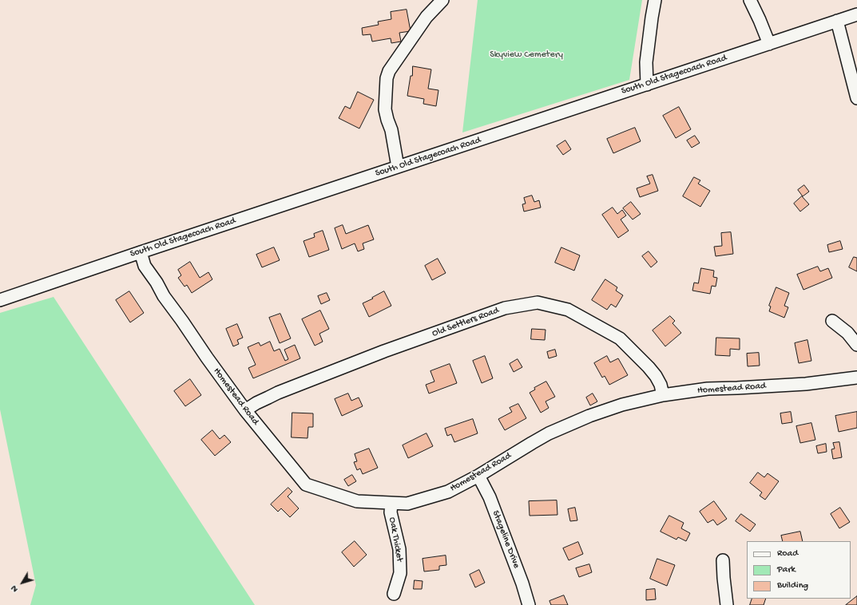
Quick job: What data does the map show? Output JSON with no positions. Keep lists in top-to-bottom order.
{
  "streets": {
    "street": [
      "South Old Stagecoach Road",
      "Old Settlers Road",
      "Homestead Road",
      "Oak Thicket",
      "Stageline Drive"
    ]
  },
  "crossings": [
    ["South Old Stagecoach Road", "Homestead Road"],
    ["Old Settlers Road", "Homestead Road"],
    ["Homestead Road", "Oak Thicket"],
    ["Homestead Road", "Stageline Drive"]
  ],
  "parks": ["Skyview Cemetery"],
  "legend": ["Road", "Park", "Building"],
  "north": "bottom left"
}
